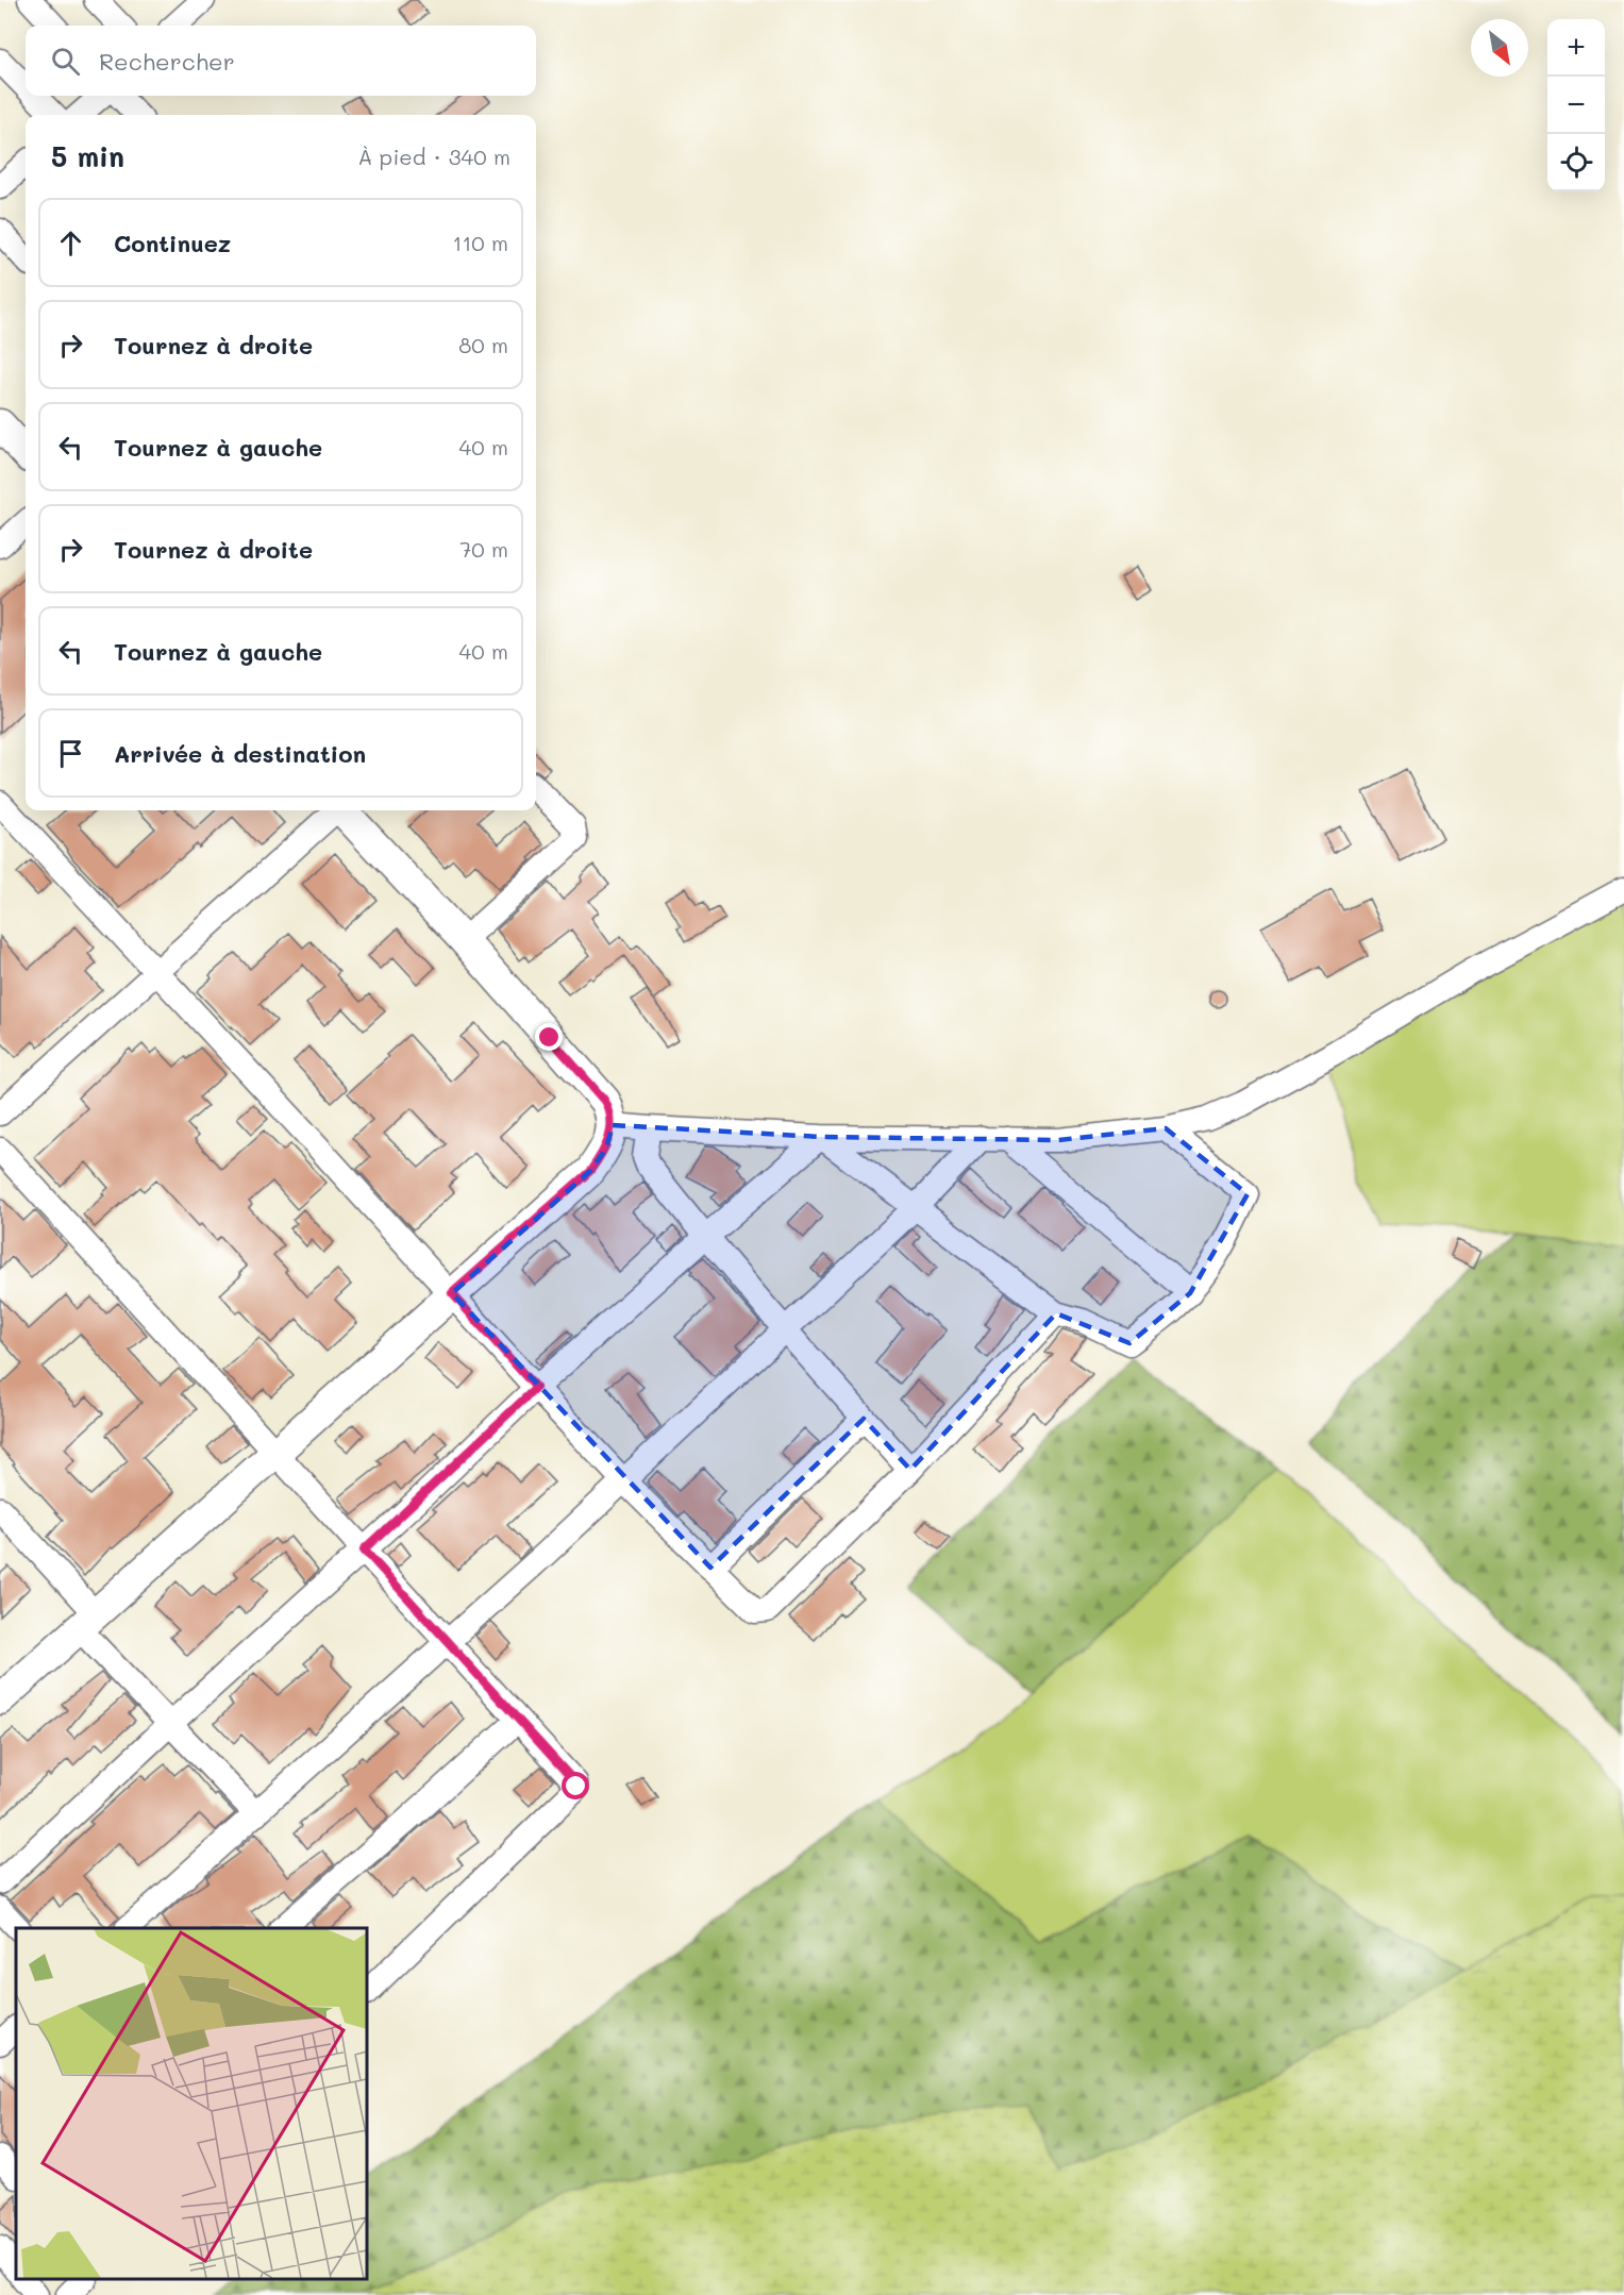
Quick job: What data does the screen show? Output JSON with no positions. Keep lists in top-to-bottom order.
{
  "north": "bottom right",
  "page": {
    "map_buttons": ["+", "−"],
    "search": "Rechercher",
    "heading": ["5 min", "À pied · 340 m"],
    "list": [
      ["Continuez", "110 m"],
      ["Tournez à droite", "80 m"],
      ["Tournez à gauche", "40 m"],
      ["Tournez à droite", "70 m"],
      ["Tournez à gauche", "40 m"],
      "Arrivée à destination"
    ]
  }
}
